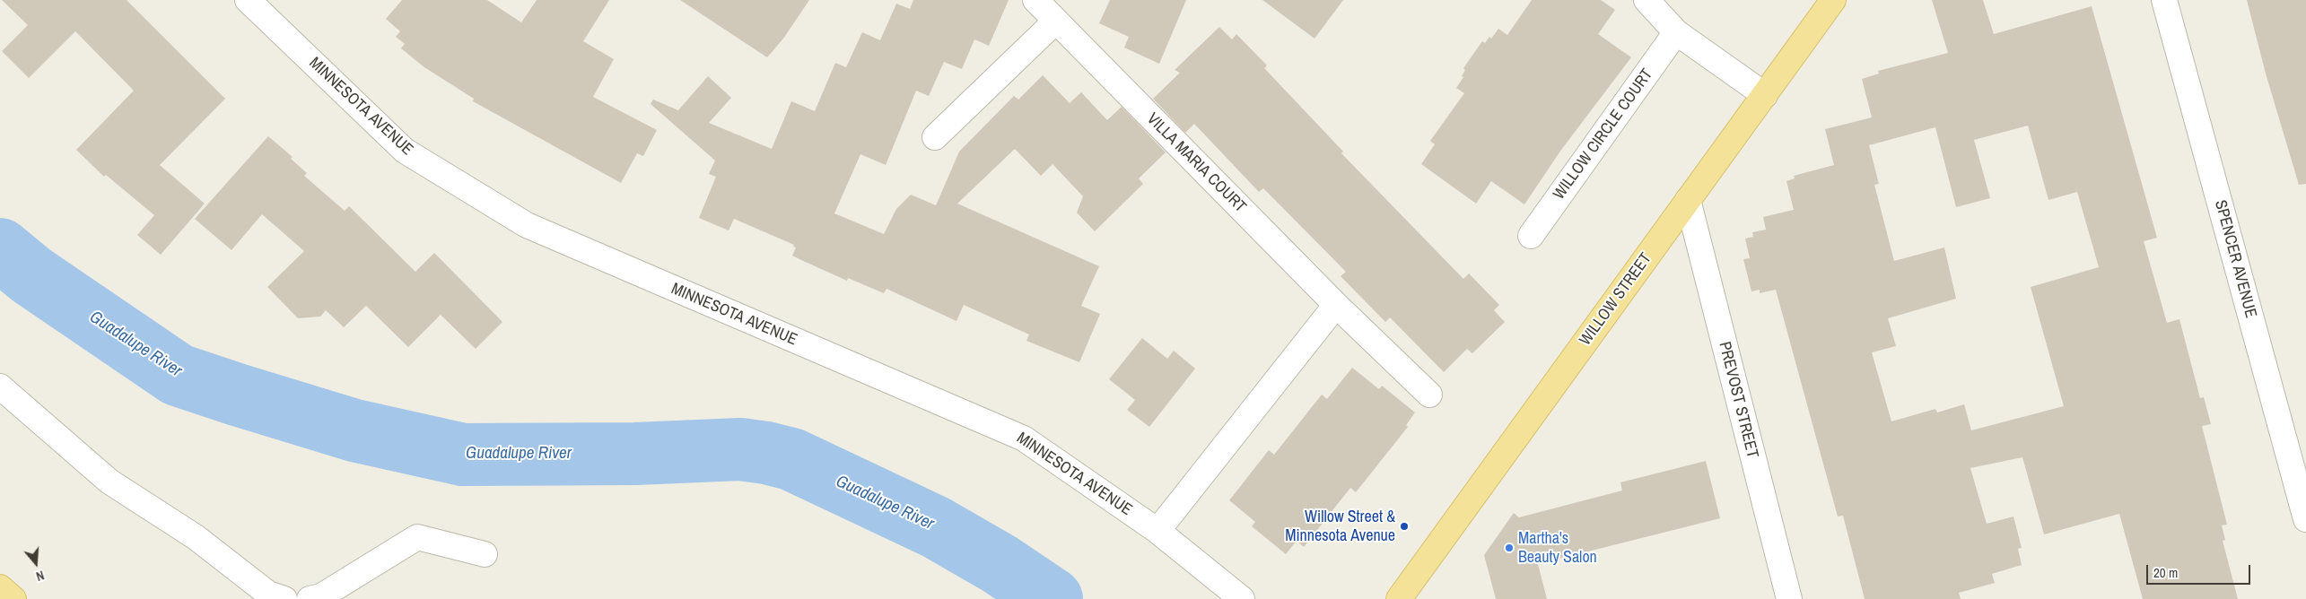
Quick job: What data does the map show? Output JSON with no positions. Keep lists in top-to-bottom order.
{
  "streets": {
    "main road": ["WILLOW STREET"],
    "street": [
      "MINNESOTA AVENUE",
      "WILLOW CIRCLE COURT",
      "VILLA MARIA COURT",
      "SPENCER AVENUE",
      "PREVOST STREET"
    ]
  },
  "crossings": [
    ["WILLOW STREET", "PREVOST STREET"]
  ],
  "water": ["Guadalupe River"],
  "places": ["Willow Street & Minnesota Avenue", "Martha's Beauty Salon"],
  "scale_bar": "20 m",
  "north": "bottom"
}
